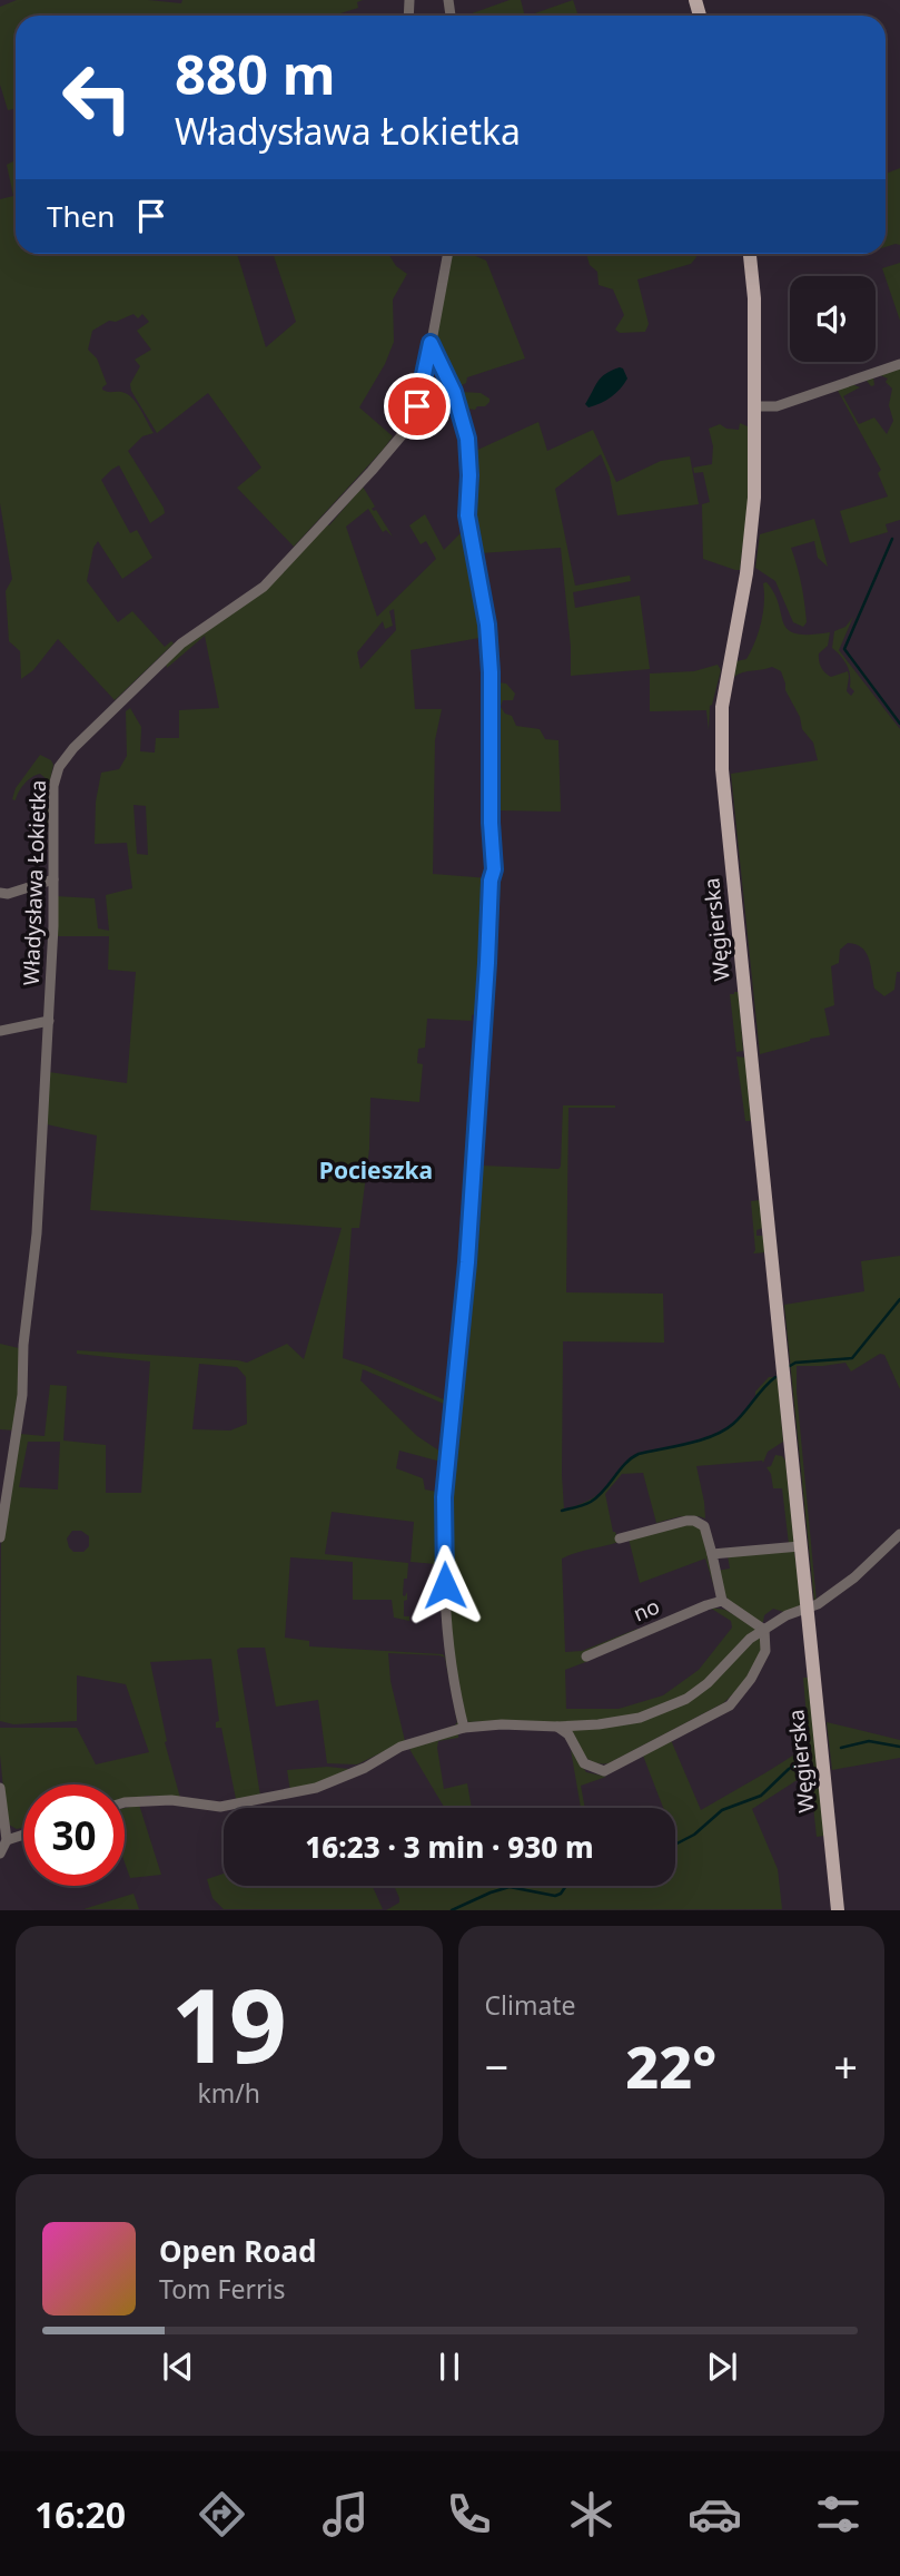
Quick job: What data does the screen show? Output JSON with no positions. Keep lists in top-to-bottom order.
{
  "streets": {
    "main road": ["Węgierska"],
    "street": ["Władysława Łokietka", "no"]
  },
  "districts": ["Pocieszka"],
  "page": {
    "turn": ["880 m", "Władysława Łokietka"],
    "then": "Then",
    "limit": "30",
    "trip": "16:23 · 3 min · 930 m",
    "tile": [
      ["19", "km/h"],
      "Climate"
    ],
    "heat": ["−", "22°", "+"],
    "song": ["Open Road", "Tom Ferris"],
    "tabs": "16:20"
  }
}
